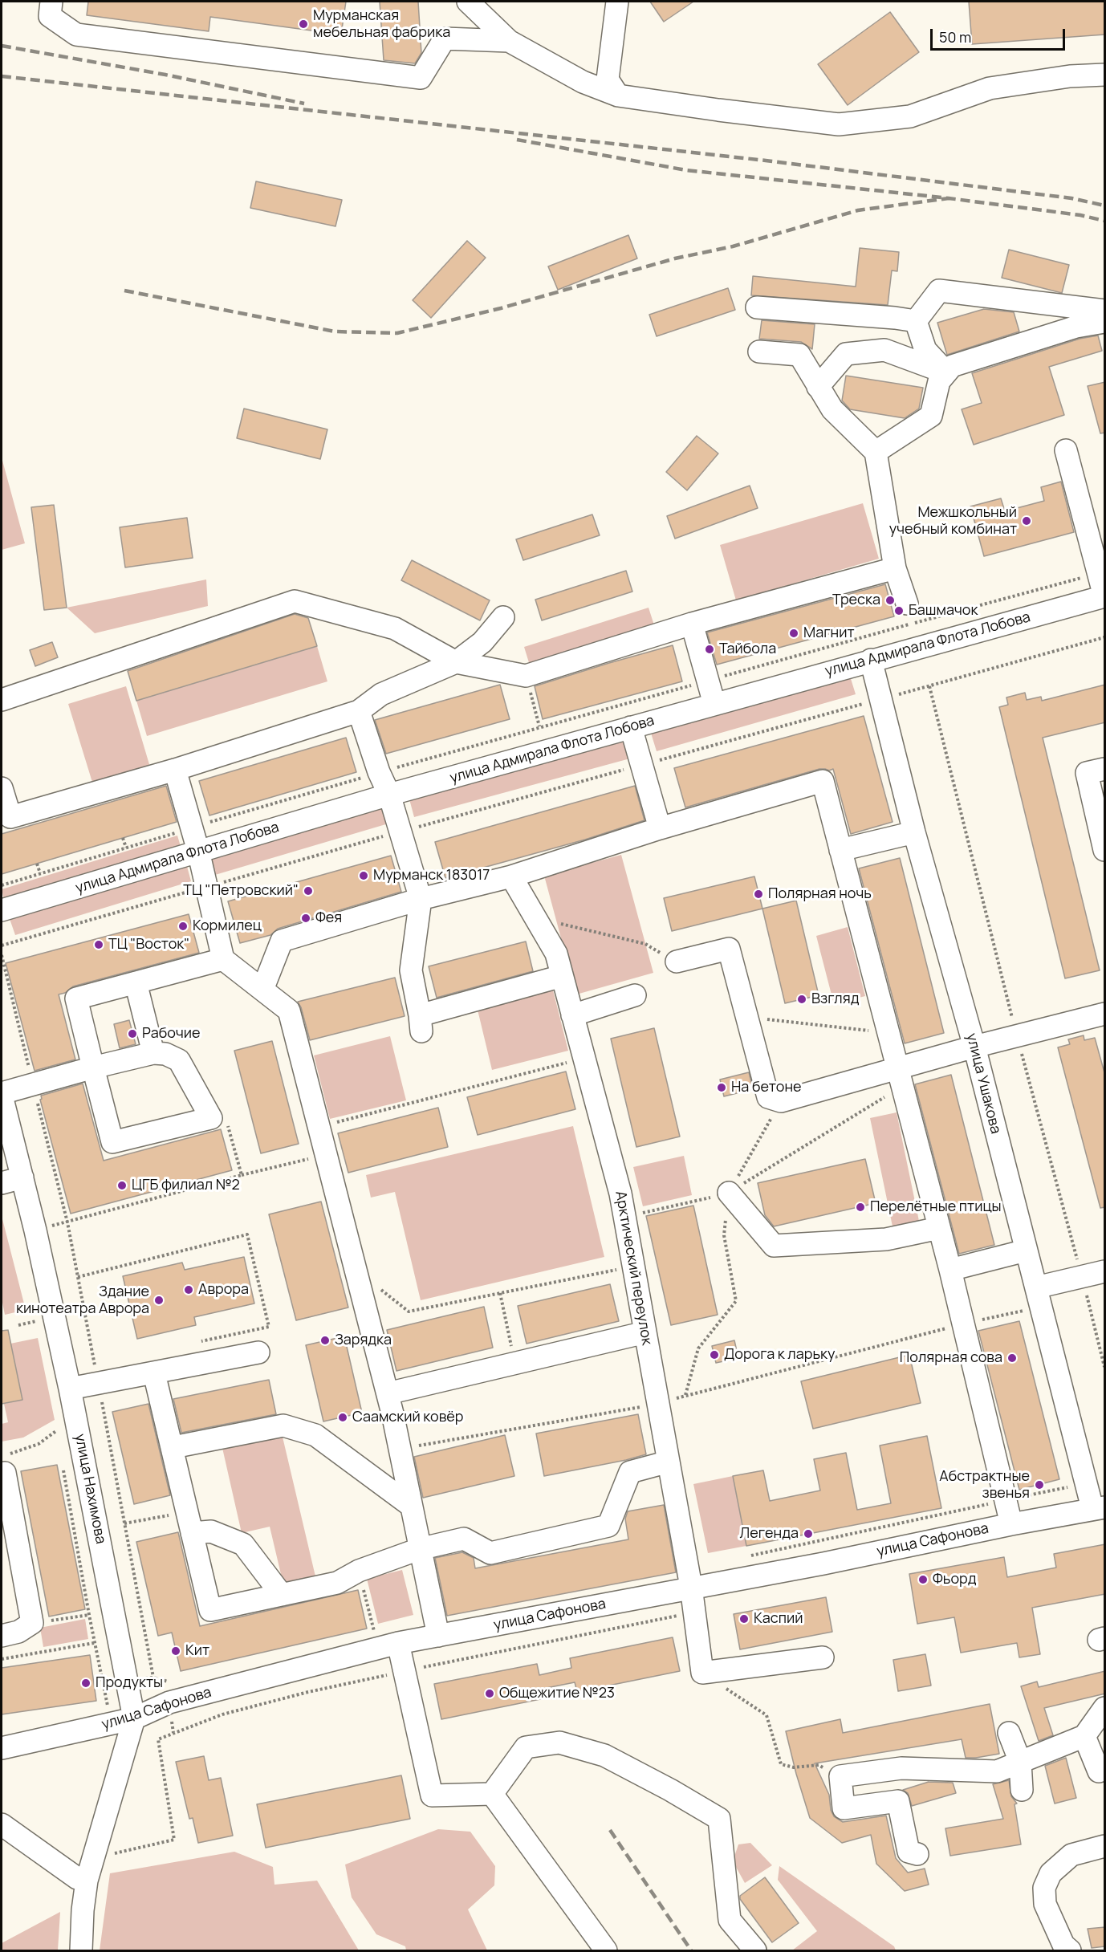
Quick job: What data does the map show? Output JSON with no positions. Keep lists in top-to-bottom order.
{
  "streets": {
    "street": [
      "улица Адмирала Флота Лобова",
      "улица Ушакова",
      "Арктический переулок",
      "улица Нахимова",
      "улица Сафонова"
    ]
  },
  "crossings": [
    ["улица Адмирала Флота Лобова", "улица Ушакова"],
    ["улица Ушакова", "улица Сафонова"],
    ["Арктический переулок", "улица Сафонова"],
    ["улица Нахимова", "улица Сафонова"]
  ],
  "places": [
    "Мурманская мебельная фабрика",
    "Межшкольный учебный комбинат",
    "Треска",
    "Башмачок",
    "Магнит",
    "Тайбола",
    "Мурманск 183017",
    "ТЦ \"Петровский\"",
    "Полярная ночь",
    "Фея",
    "Кормилец",
    "ТЦ \"Восток\"",
    "Взгляд",
    "Рабочие",
    "На бетоне",
    "ЦГБ филиал №2",
    "Перелётные птицы",
    "Аврора",
    "Здание кинотеатра Аврора",
    "Зарядка",
    "Дорога к ларьку",
    "Полярная сова",
    "Саамский ковёр",
    "Абстрактные звенья",
    "Легенда",
    "Фьорд",
    "Каспий",
    "Кит",
    "Продукты",
    "Общежитие №23"
  ],
  "scale_bar": "50 m"
}
